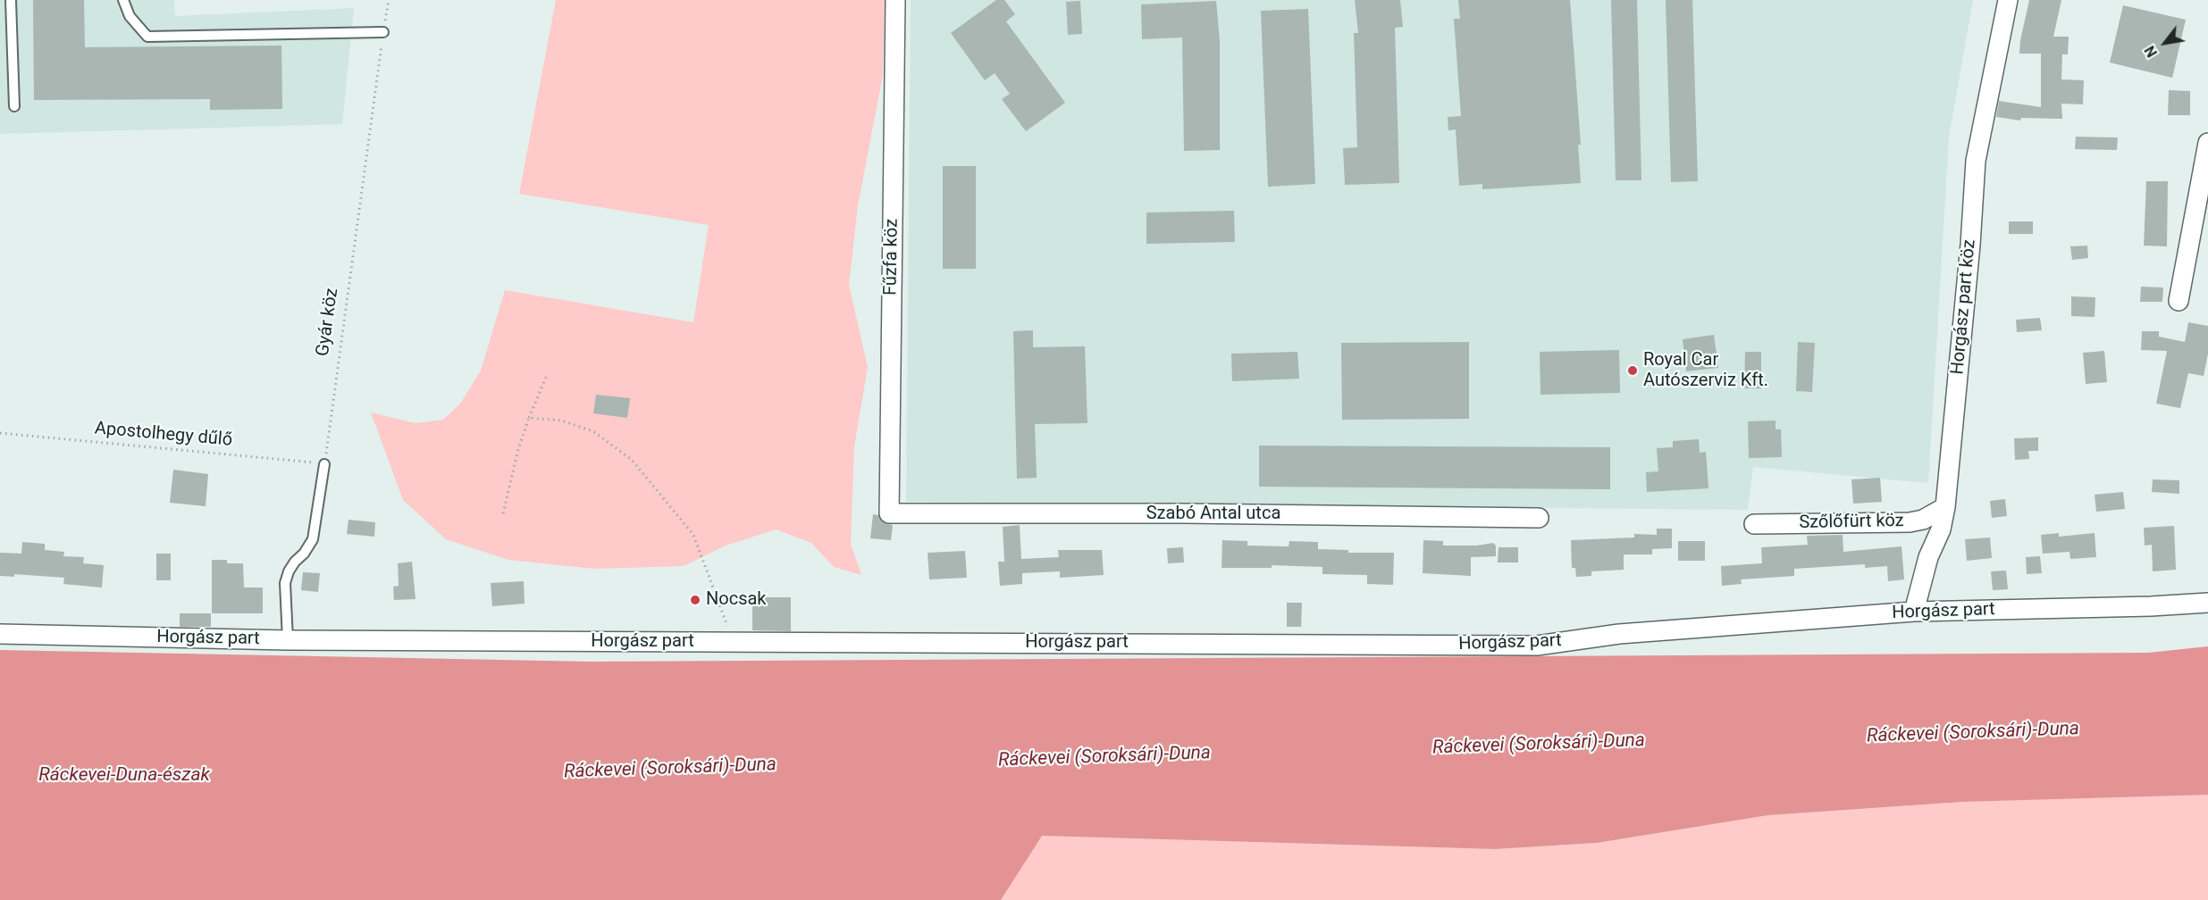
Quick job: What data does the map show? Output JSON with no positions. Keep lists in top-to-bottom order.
{
  "streets": {
    "street": [
      "Fűzfa köz",
      "Horgász part köz",
      "Szabó Antal utca",
      "Szőlőfürt köz",
      "Horgász part"
    ],
    "path": ["Gyár köz", "Apostolhegy dűlő"]
  },
  "crossings": [
    ["Fűzfa köz", "Szabó Antal utca"],
    ["Horgász part köz", "Szőlőfürt köz"],
    ["Horgász part köz", "Horgász part"],
    ["Gyár köz", "Apostolhegy dűlő"]
  ],
  "water": ["Ráckevei (Soroksári)-Duna", "Ráckevei-Duna-észak"],
  "places": ["Royal Car Autószerviz Kft.", "Nocsak"],
  "north": "bottom left"
}
